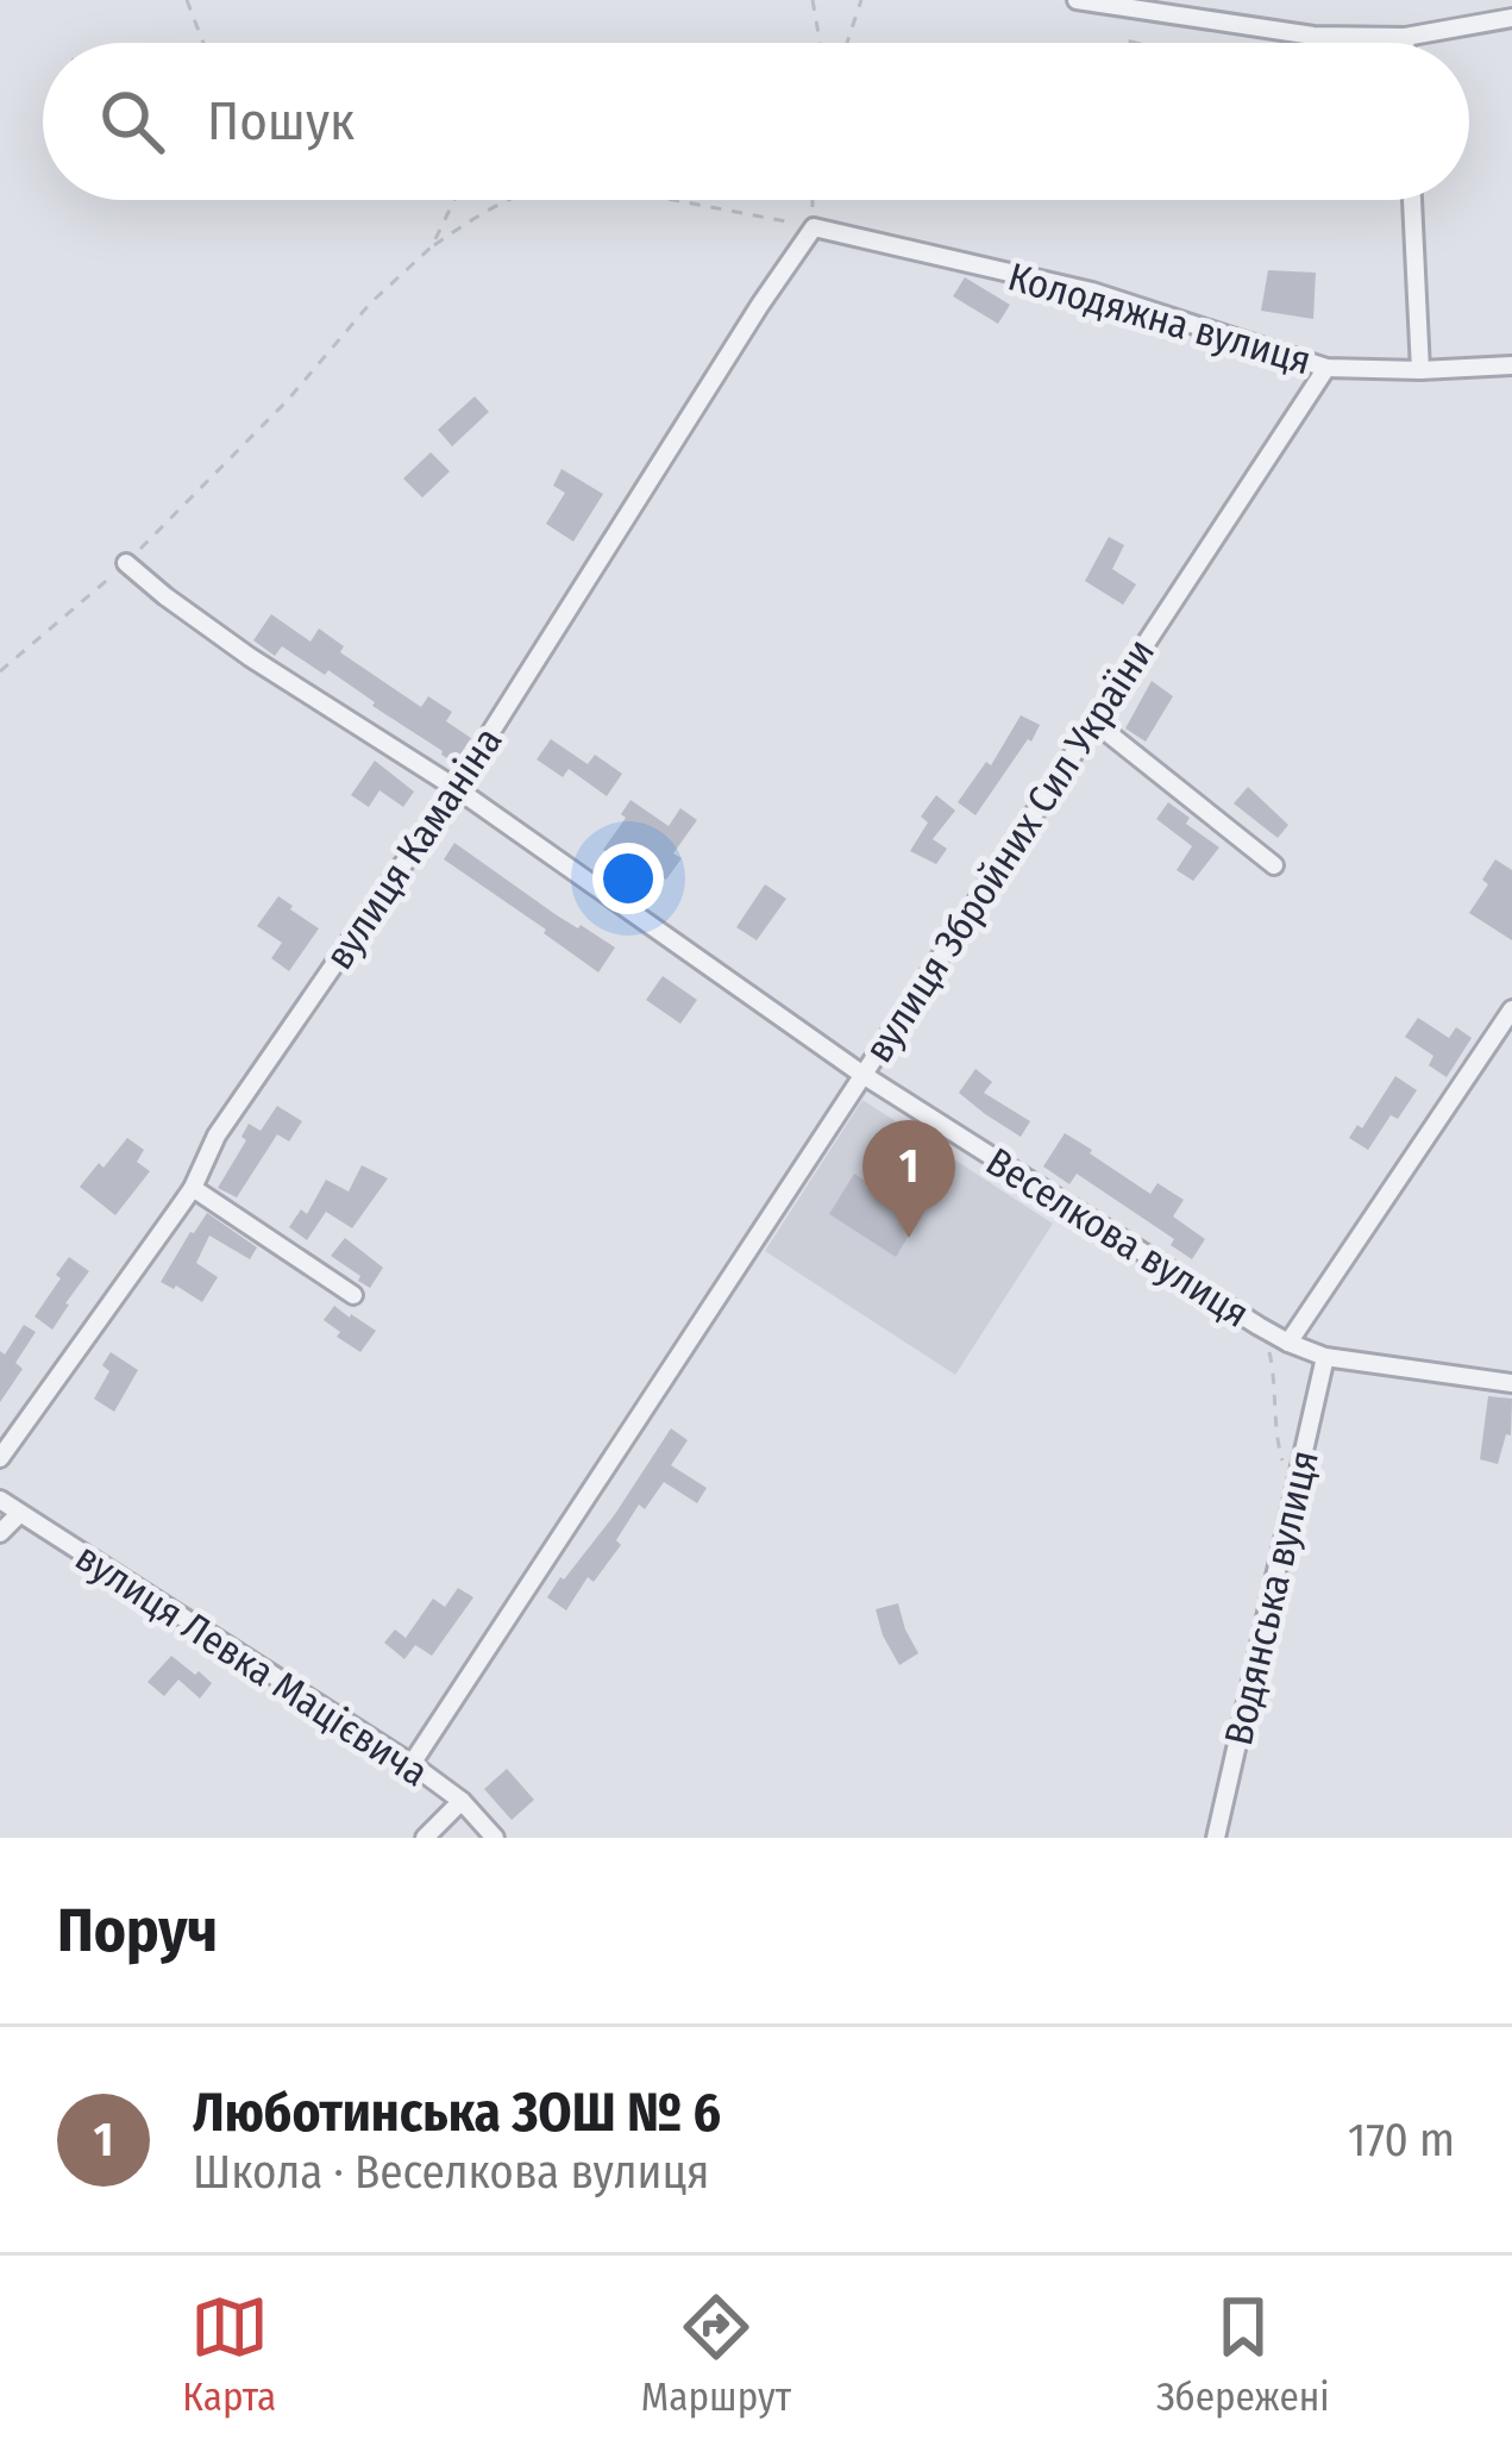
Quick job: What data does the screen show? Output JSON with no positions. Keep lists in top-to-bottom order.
{
  "streets": {
    "street": [
      "Колодяжна вулиця",
      "вулиця Каманіна",
      "вулиця Збройних Сил України",
      "Веселкова вулиця",
      "Водянська вулиця",
      "вулиця Левка Мацієвича"
    ]
  },
  "crossings": [
    ["Колодяжна вулиця", "вулиця Каманіна"],
    ["Колодяжна вулиця", "вулиця Збройних Сил України"],
    ["вулиця Каманіна", "Веселкова вулиця"],
    ["вулиця Збройних Сил України", "Веселкова вулиця"],
    ["вулиця Збройних Сил України", "вулиця Левка Мацієвича"],
    ["Веселкова вулиця", "Водянська вулиця"]
  ],
  "page": {
    "search": "Пошук",
    "pins": "1",
    "heading": "Поруч",
    "list": [
      {
        "mark": "1",
        "name": "Люботинська ЗОШ № 6",
        "note": "Школа · Веселкова вулиця",
        "value": "170 m"
      }
    ],
    "nav": ["Карта", "Маршрут", "Збережені"]
  }
}
